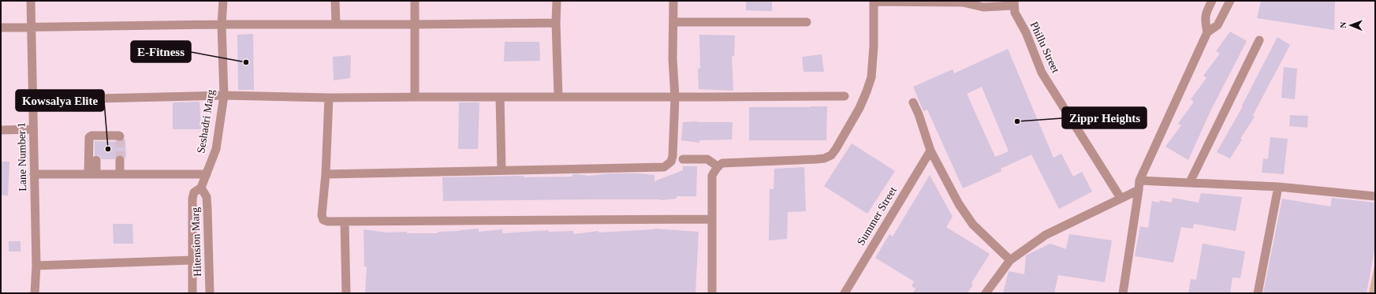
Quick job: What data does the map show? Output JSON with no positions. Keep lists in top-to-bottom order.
{
  "streets": {
    "street": [
      "Phillu Street",
      "Seshadri Marg",
      "Lane Number 1",
      "Summer Street",
      "Hitension Marg"
    ]
  },
  "crossings": [
    ["Seshadri Marg", "Hitension Marg"]
  ],
  "places": ["E-Fitness", "Zippr Heights", "Kowsalya Elite"],
  "north": "left"
}
